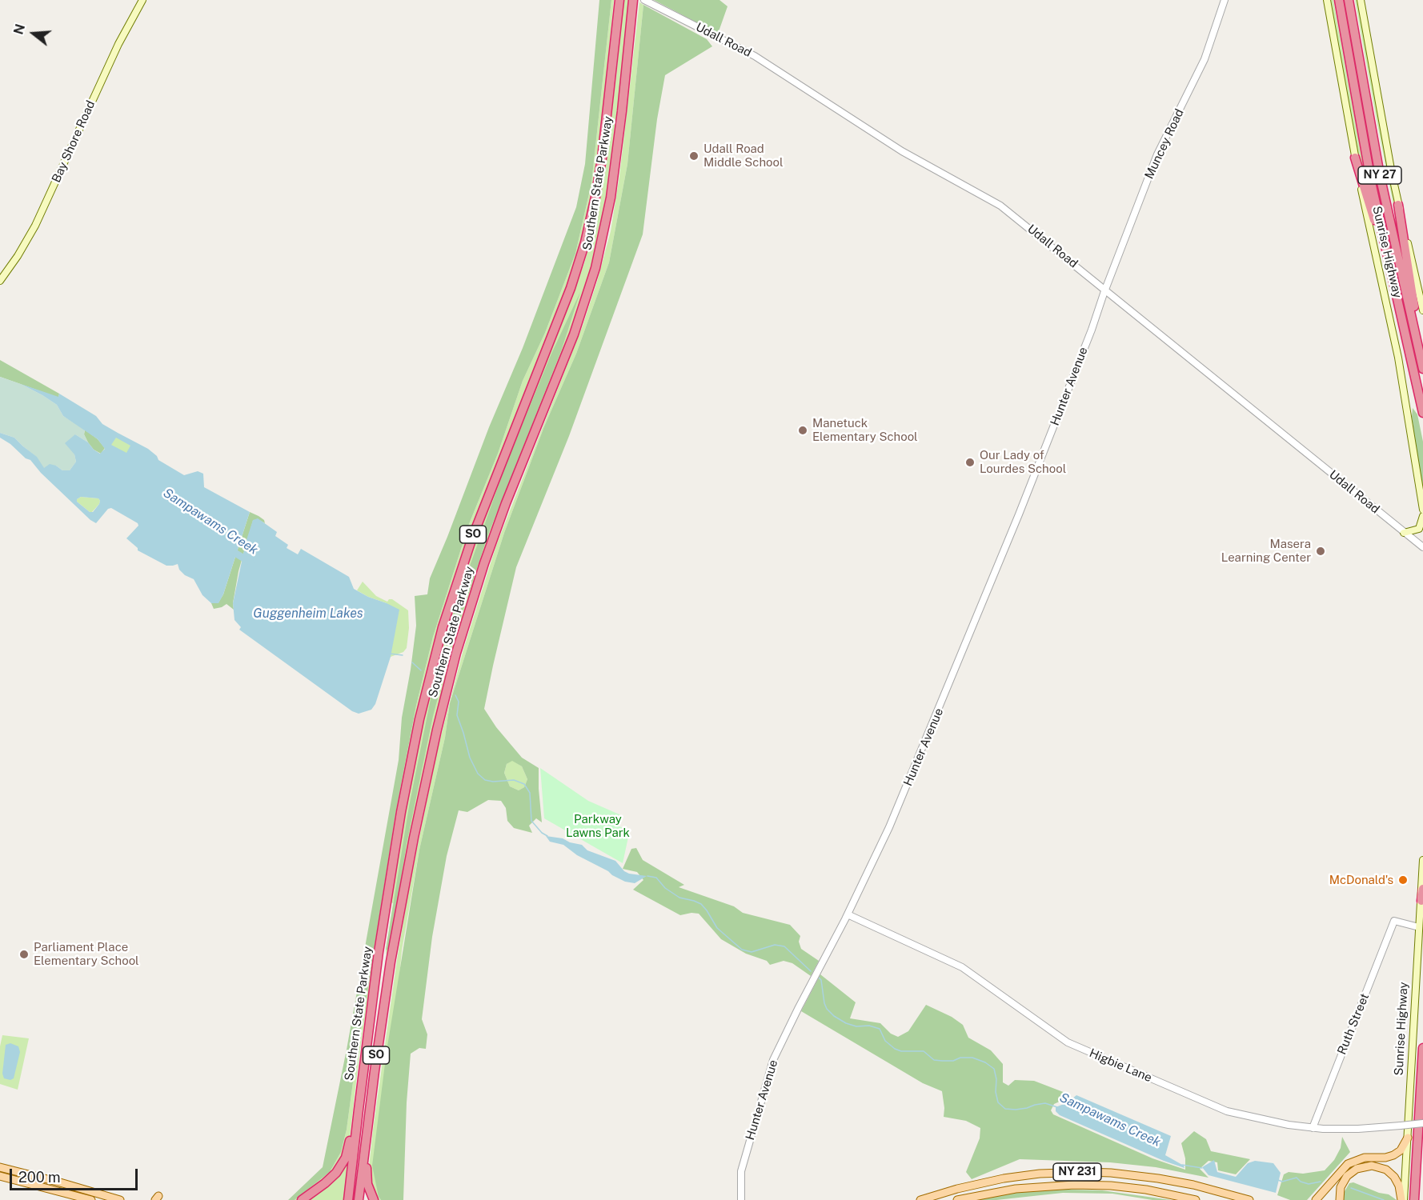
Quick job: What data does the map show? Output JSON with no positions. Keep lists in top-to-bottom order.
{
  "streets": {
    "highway": [
      "NY 27",
      "Southern State Parkway",
      "Sunrise Highway",
      "SO"
    ],
    "main road": ["Bay Shore Road", "NY 231"],
    "street": [
      "Udall Road",
      "Muncey Road",
      "Hunter Avenue",
      "Ruth Street",
      "Higbie Lane"
    ]
  },
  "crossings": [
    ["Udall Road", "Muncey Road"],
    ["Udall Road", "Hunter Avenue"],
    ["Muncey Road", "Hunter Avenue"],
    ["Sunrise Highway", "Ruth Street"],
    ["Hunter Avenue", "Higbie Lane"],
    ["Ruth Street", "Higbie Lane"]
  ],
  "water": ["Sampawams Creek", "Guggenheim Lakes"],
  "parks": ["Parkway Lawns Park"],
  "places": [
    "Udall Road Middle School",
    "Manetuck Elementary School",
    "Our Lady of Lourdes School",
    "Masera Learning Center",
    "McDonald's",
    "Parliament Place Elementary School"
  ],
  "scale_bar": "200 m",
  "north": "left"
}
